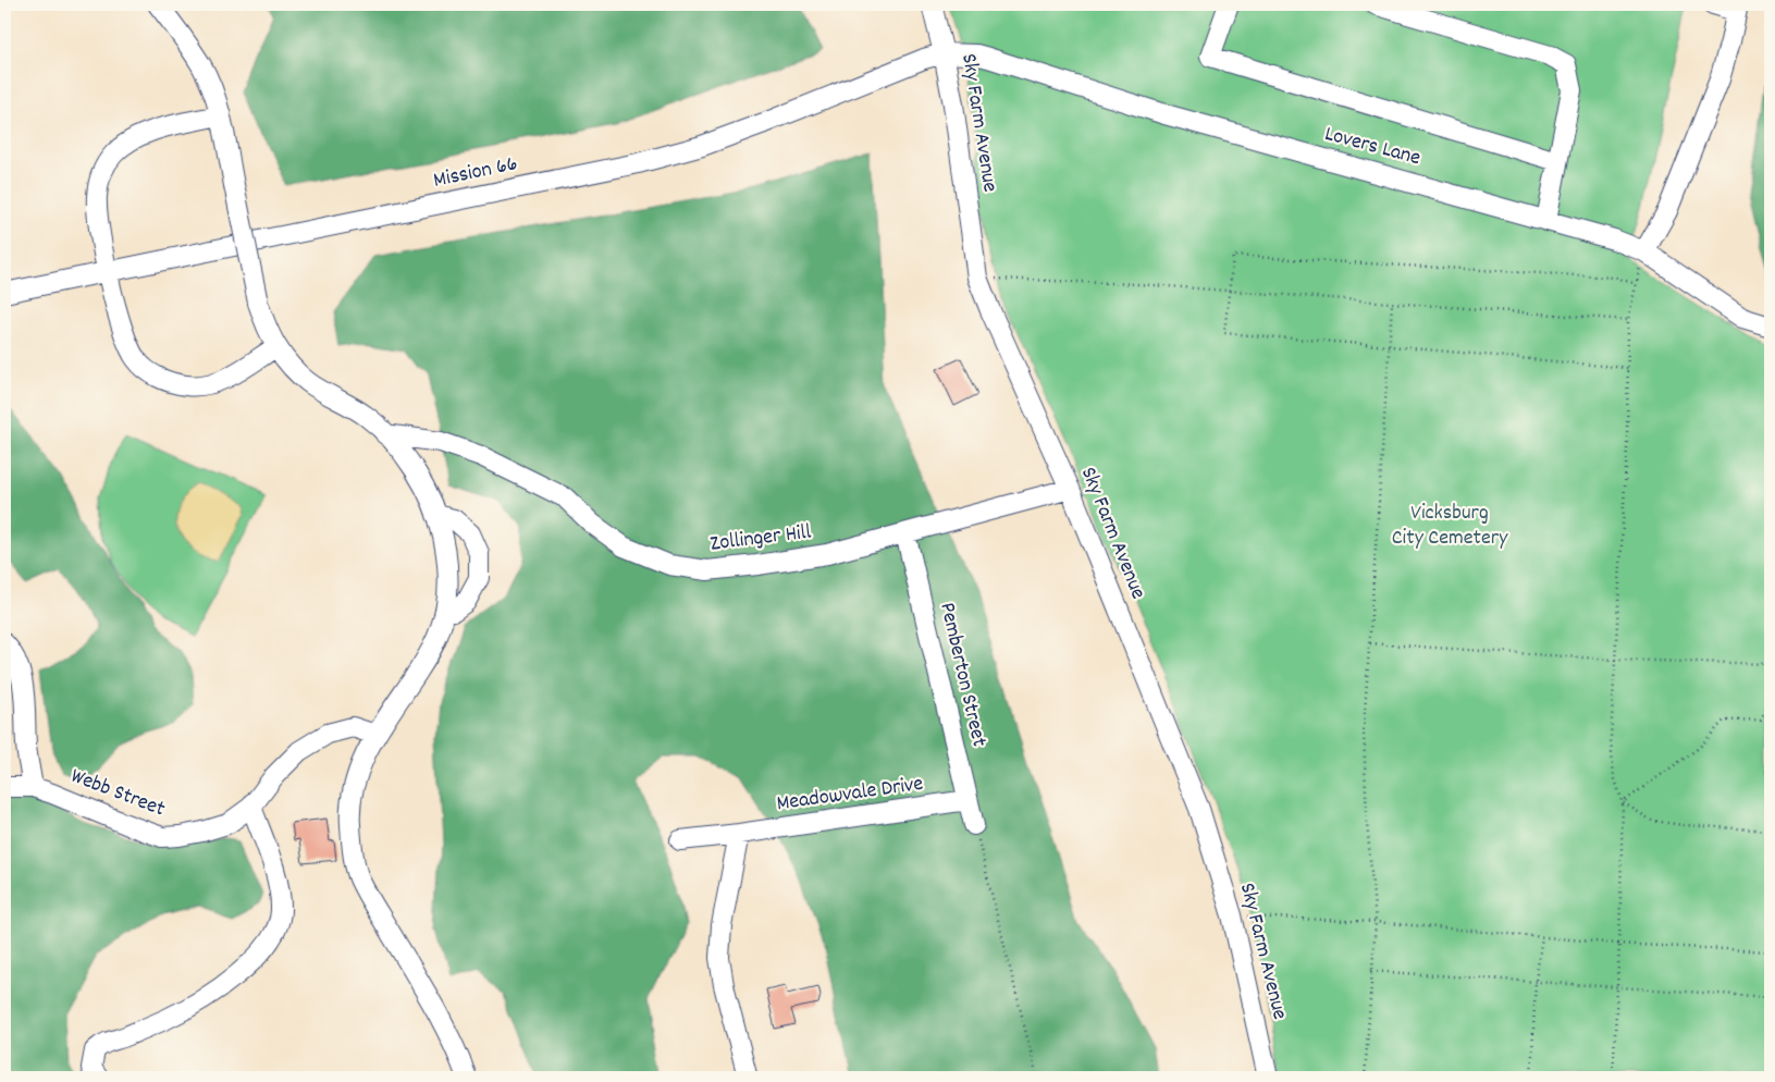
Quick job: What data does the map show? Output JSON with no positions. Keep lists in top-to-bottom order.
{
  "streets": {
    "street": [
      "Sky Farm Avenue",
      "Lovers Lane",
      "Mission 66",
      "Zollinger Hill",
      "Pemberton Street",
      "Webb Street",
      "Meadowvale Drive"
    ]
  },
  "crossings": [
    ["Sky Farm Avenue", "Lovers Lane"],
    ["Sky Farm Avenue", "Mission 66"],
    ["Sky Farm Avenue", "Zollinger Hill"],
    ["Lovers Lane", "Mission 66"],
    ["Zollinger Hill", "Pemberton Street"],
    ["Pemberton Street", "Meadowvale Drive"]
  ],
  "parks": ["Vicksburg City Cemetery"]
}
